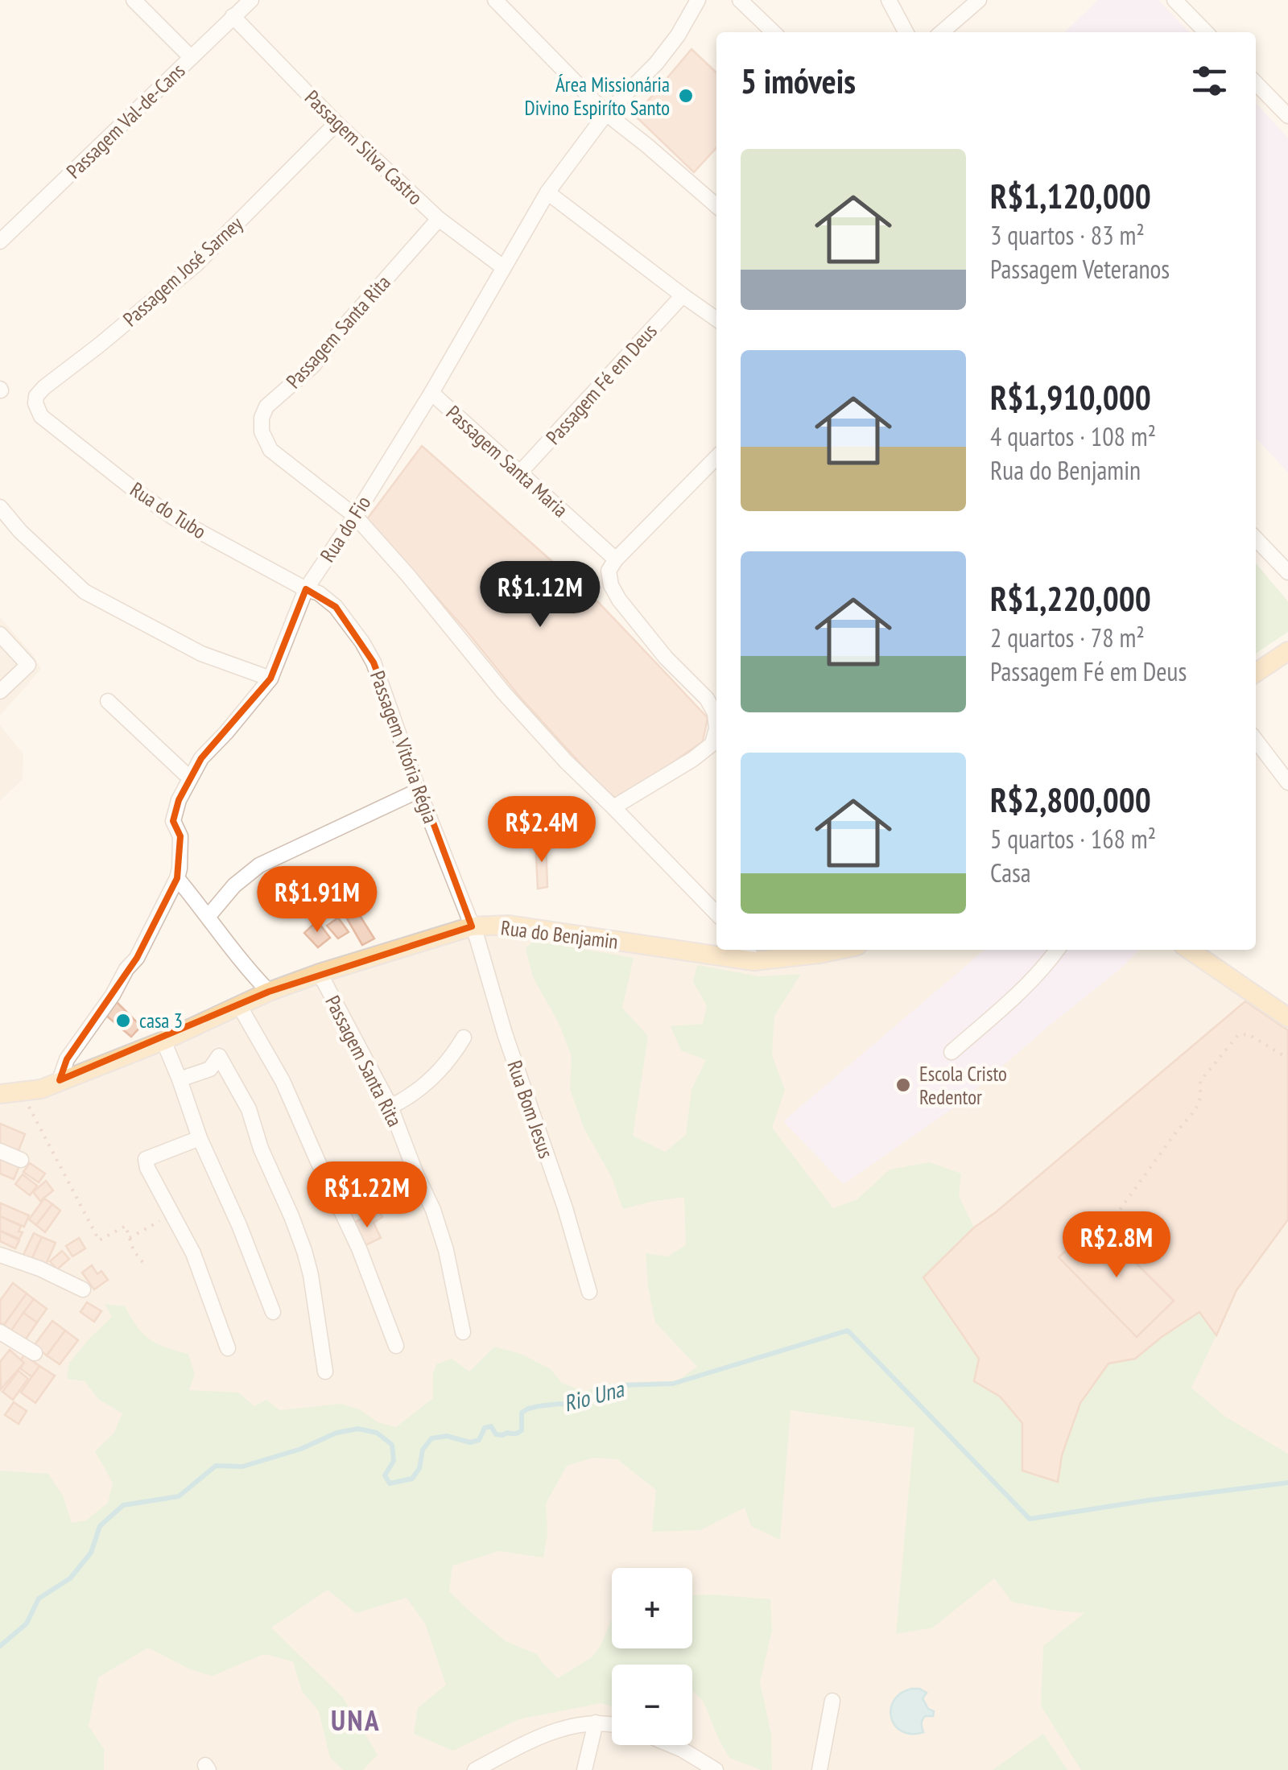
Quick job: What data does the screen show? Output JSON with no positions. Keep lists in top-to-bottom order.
{
  "streets": {
    "main road": ["Rua do Benjamin"],
    "street": [
      "Passagem Val-de-Cans",
      "Passagem Silva Castro",
      "Passagem José Sarney",
      "Passagem Santa Rita",
      "Passagem Fé em Deus",
      "Passagem Santa Maria",
      "Rua do Tubo",
      "Rua do Fio",
      "Passagem Vitória Régia",
      "Rua Bom Jesus"
    ]
  },
  "crossings": [
    ["Passagem Val-de-Cans", "Passagem Silva Castro"],
    ["Passagem Silva Castro", "Passagem José Sarney"],
    ["Passagem Silva Castro", "Passagem Santa Rita"],
    ["Passagem Silva Castro", "Rua do Fio"],
    ["Passagem José Sarney", "Rua do Tubo"],
    ["Passagem Santa Rita", "Rua do Fio"],
    ["Passagem Santa Rita", "Rua do Benjamin"],
    ["Passagem Fé em Deus", "Passagem Santa Maria"],
    ["Passagem Santa Maria", "Rua do Fio"],
    ["Rua do Tubo", "Rua do Fio"],
    ["Rua do Tubo", "Passagem Vitória Régia"],
    ["Rua do Fio", "Passagem Vitória Régia"],
    ["Rua do Fio", "Rua do Benjamin"],
    ["Passagem Vitória Régia", "Rua do Benjamin"],
    ["Passagem Vitória Régia", "Rua Bom Jesus"],
    ["Rua do Benjamin", "Rua Bom Jesus"]
  ],
  "districts": ["UNA"],
  "water": ["Rio Una"],
  "places": ["Área Missionária Divino Espiríto Santo", "casa 3", "Escola Cristo Redentor"],
  "page": {
    "heading": "5 imóveis",
    "list": [
      {
        "name": "R$1,120,000",
        "note": "3 quartos · 83 m² · Passagem Veteranos"
      },
      {
        "name": "R$1,910,000",
        "note": "4 quartos · 108 m² · Rua do Benjamin"
      },
      {
        "name": "R$1,220,000",
        "note": "2 quartos · 78 m² · Passagem Fé em Deus"
      },
      {
        "name": "R$2,800,000",
        "note": "5 quartos · 168 m² · Casa"
      }
    ],
    "price": [
      "R$1.12M",
      "R$2.4M",
      "R$1.91M",
      "R$1.22M",
      "R$2.8M"
    ],
    "map_buttons": ["+", "−"]
  }
}
